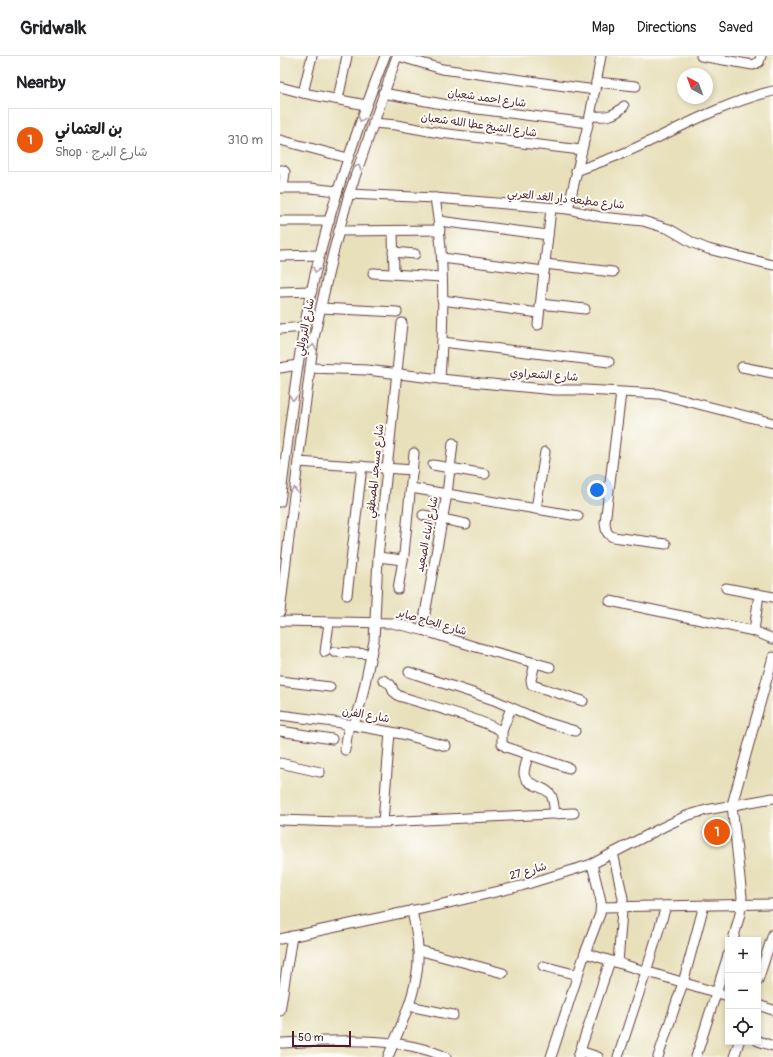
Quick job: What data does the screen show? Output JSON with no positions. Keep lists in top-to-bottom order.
{
  "streets": {
    "street": [
      "شارع احمد شعبان",
      "شارع الشيخ عطا الله شعبان",
      "شارع مطبعه دار الغد العربي",
      "شارع التروللي",
      "شارع الشعراوي",
      "شارع مسجد المصطفي",
      "شارع ابناء الصعيد",
      "شارع الحاج صابر",
      "شارع الفرن",
      "شارع 27"
    ]
  },
  "crossings": [
    ["شارع احمد شعبان", "شارع التروللي"],
    ["شارع الشيخ عطا الله شعبان", "شارع التروللي"],
    ["شارع مطبعه دار الغد العربي", "شارع التروللي"],
    ["شارع التروللي", "شارع الشعراوي"],
    ["شارع الشعراوي", "شارع مسجد المصطفي"],
    ["شارع مسجد المصطفي", "شارع الحاج صابر"],
    ["شارع مسجد المصطفي", "شارع الفرن"],
    ["شارع ابناء الصعيد", "شارع الحاج صابر"]
  ],
  "scale_bar": "50 m",
  "north": "top left",
  "page": {
    "header": "Gridwalk",
    "nav": ["Map", "Directions", "Saved"],
    "heading": "Nearby",
    "list": [
      {
        "mark": "1",
        "name": "بن العثماني",
        "note": "Shop · شارع البرج",
        "value": "310 m"
      }
    ],
    "pins": "1",
    "map_buttons": ["+", "−"],
    "scale": "50 m"
  }
}
